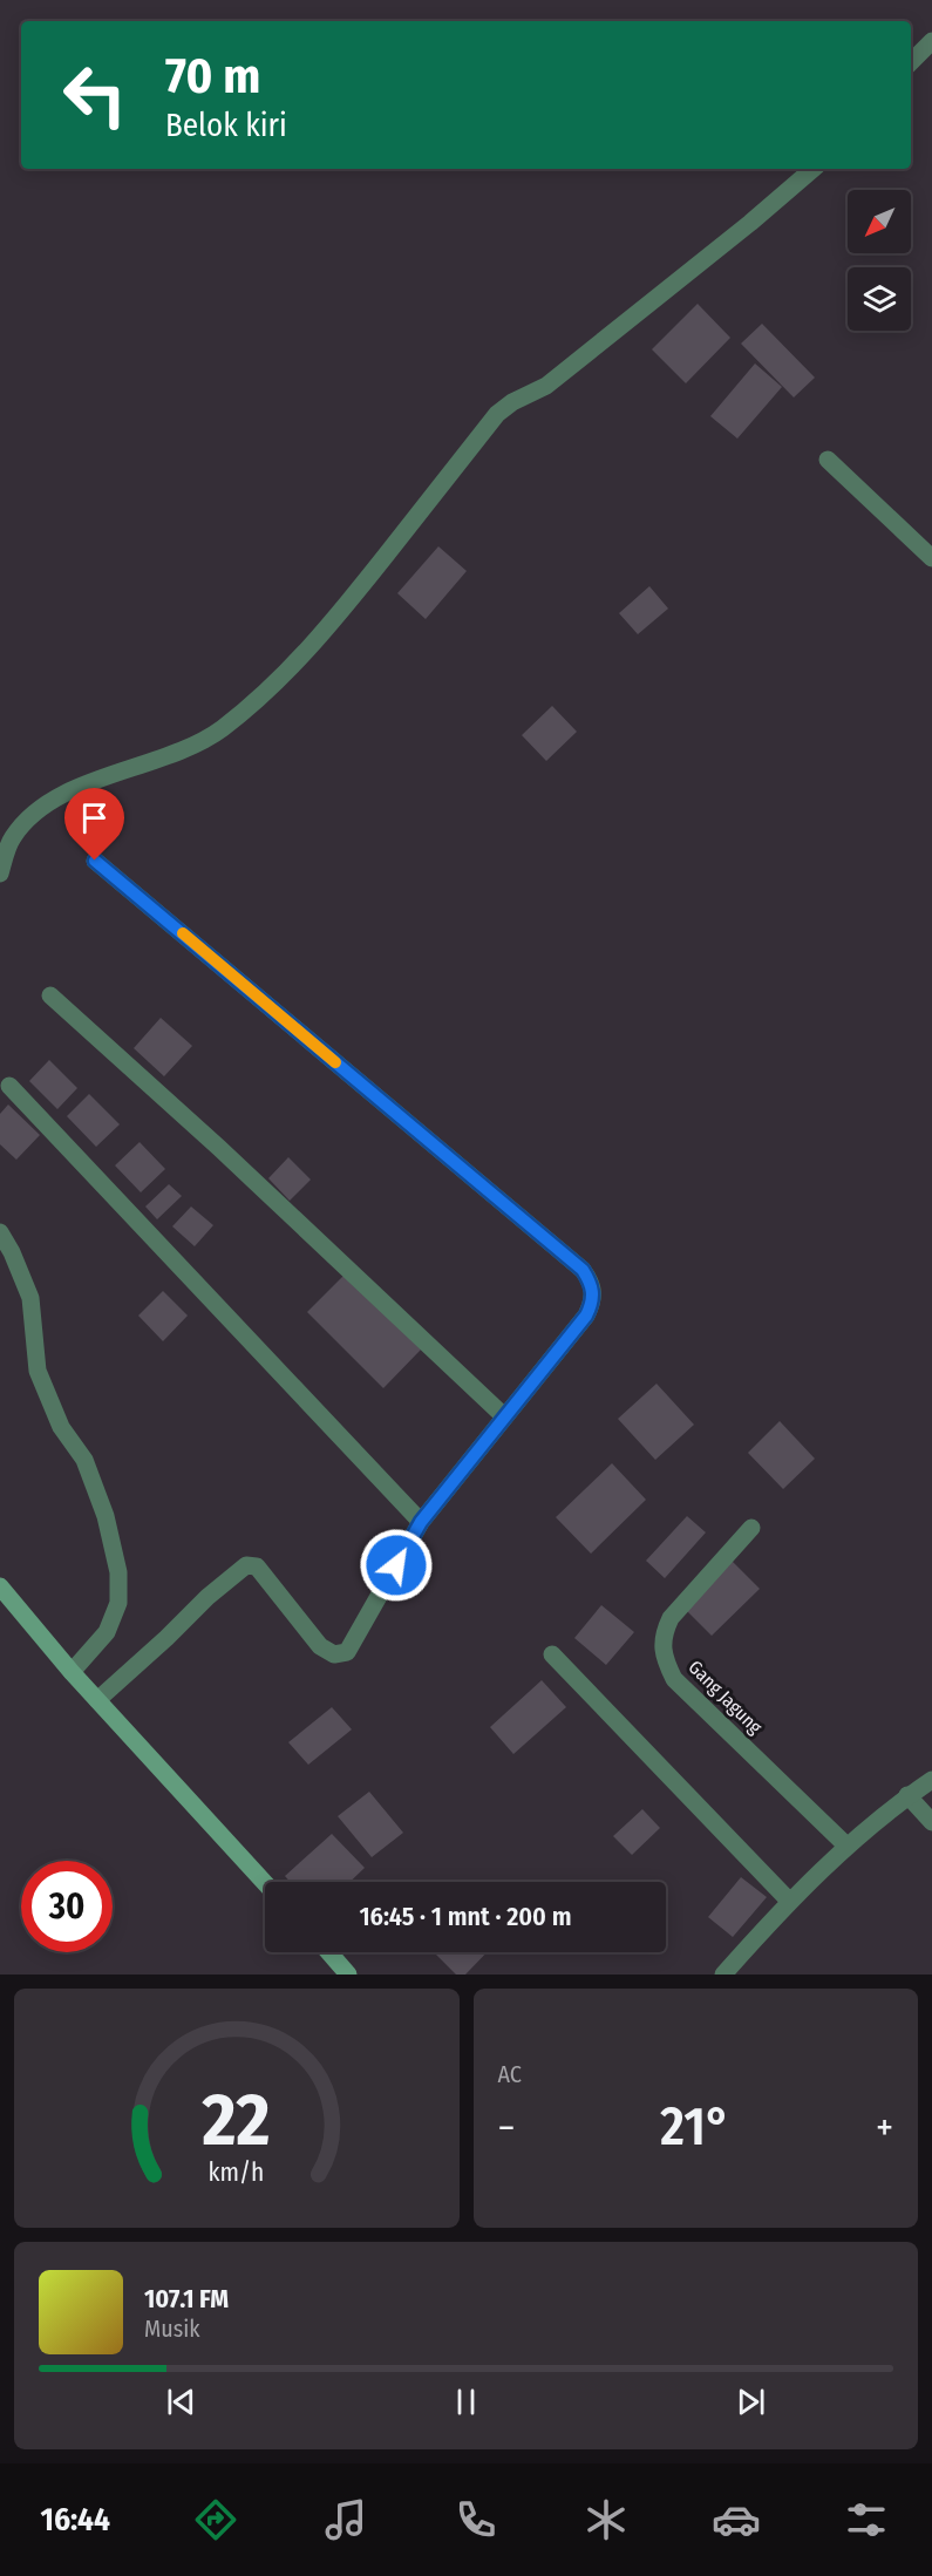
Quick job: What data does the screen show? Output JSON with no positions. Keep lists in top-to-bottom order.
{
  "streets": {
    "street": ["Gang Jagung"]
  },
  "north": "bottom left",
  "page": {
    "turn": ["70 m", "Belok kiri"],
    "limit": "30",
    "trip": "16:45 · 1 mnt · 200 m",
    "tile": "AC",
    "heat": ["−", "21°", "+"],
    "song": ["107.1 FM", "Musik"],
    "tabs": "16:44",
    "gauge": ["22", "km/h"]
  }
}
